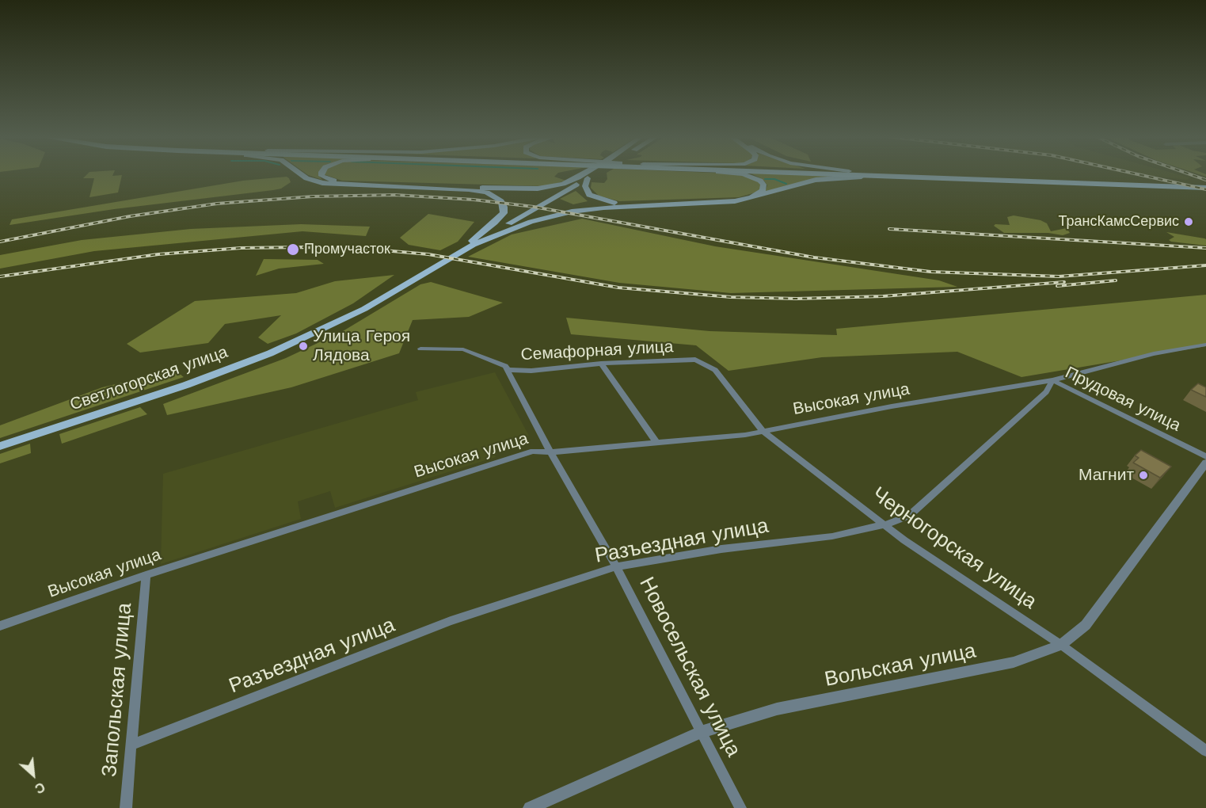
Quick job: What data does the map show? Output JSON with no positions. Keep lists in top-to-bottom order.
{
  "streets": {
    "main road": ["Светлогорская улица"],
    "street": [
      "Семафорная улица",
      "Высокая улица",
      "Прудовая улица",
      "Разъездная улица",
      "Черногорская улица",
      "Вольская улица",
      "Новосельская улица",
      "Запольская улица"
    ]
  },
  "crossings": [
    ["Семафорная улица", "Черногорская улица"],
    ["Семафорная улица", "Новосельская улица"],
    ["Высокая улица", "Прудовая улица"],
    ["Высокая улица", "Разъездная улица"],
    ["Высокая улица", "Черногорская улица"],
    ["Высокая улица", "Новосельская улица"],
    ["Высокая улица", "Запольская улица"],
    ["Прудовая улица", "Разъездная улица"],
    ["Разъездная улица", "Черногорская улица"],
    ["Разъездная улица", "Новосельская улица"],
    ["Разъездная улица", "Запольская улица"],
    ["Черногорская улица", "Вольская улица"],
    ["Вольская улица", "Новосельская улица"]
  ],
  "places": [
    "ТрансКамсСервис",
    "Промучасток",
    "Улица Героя Лядова",
    "Магнит"
  ],
  "north": "bottom right"
}
